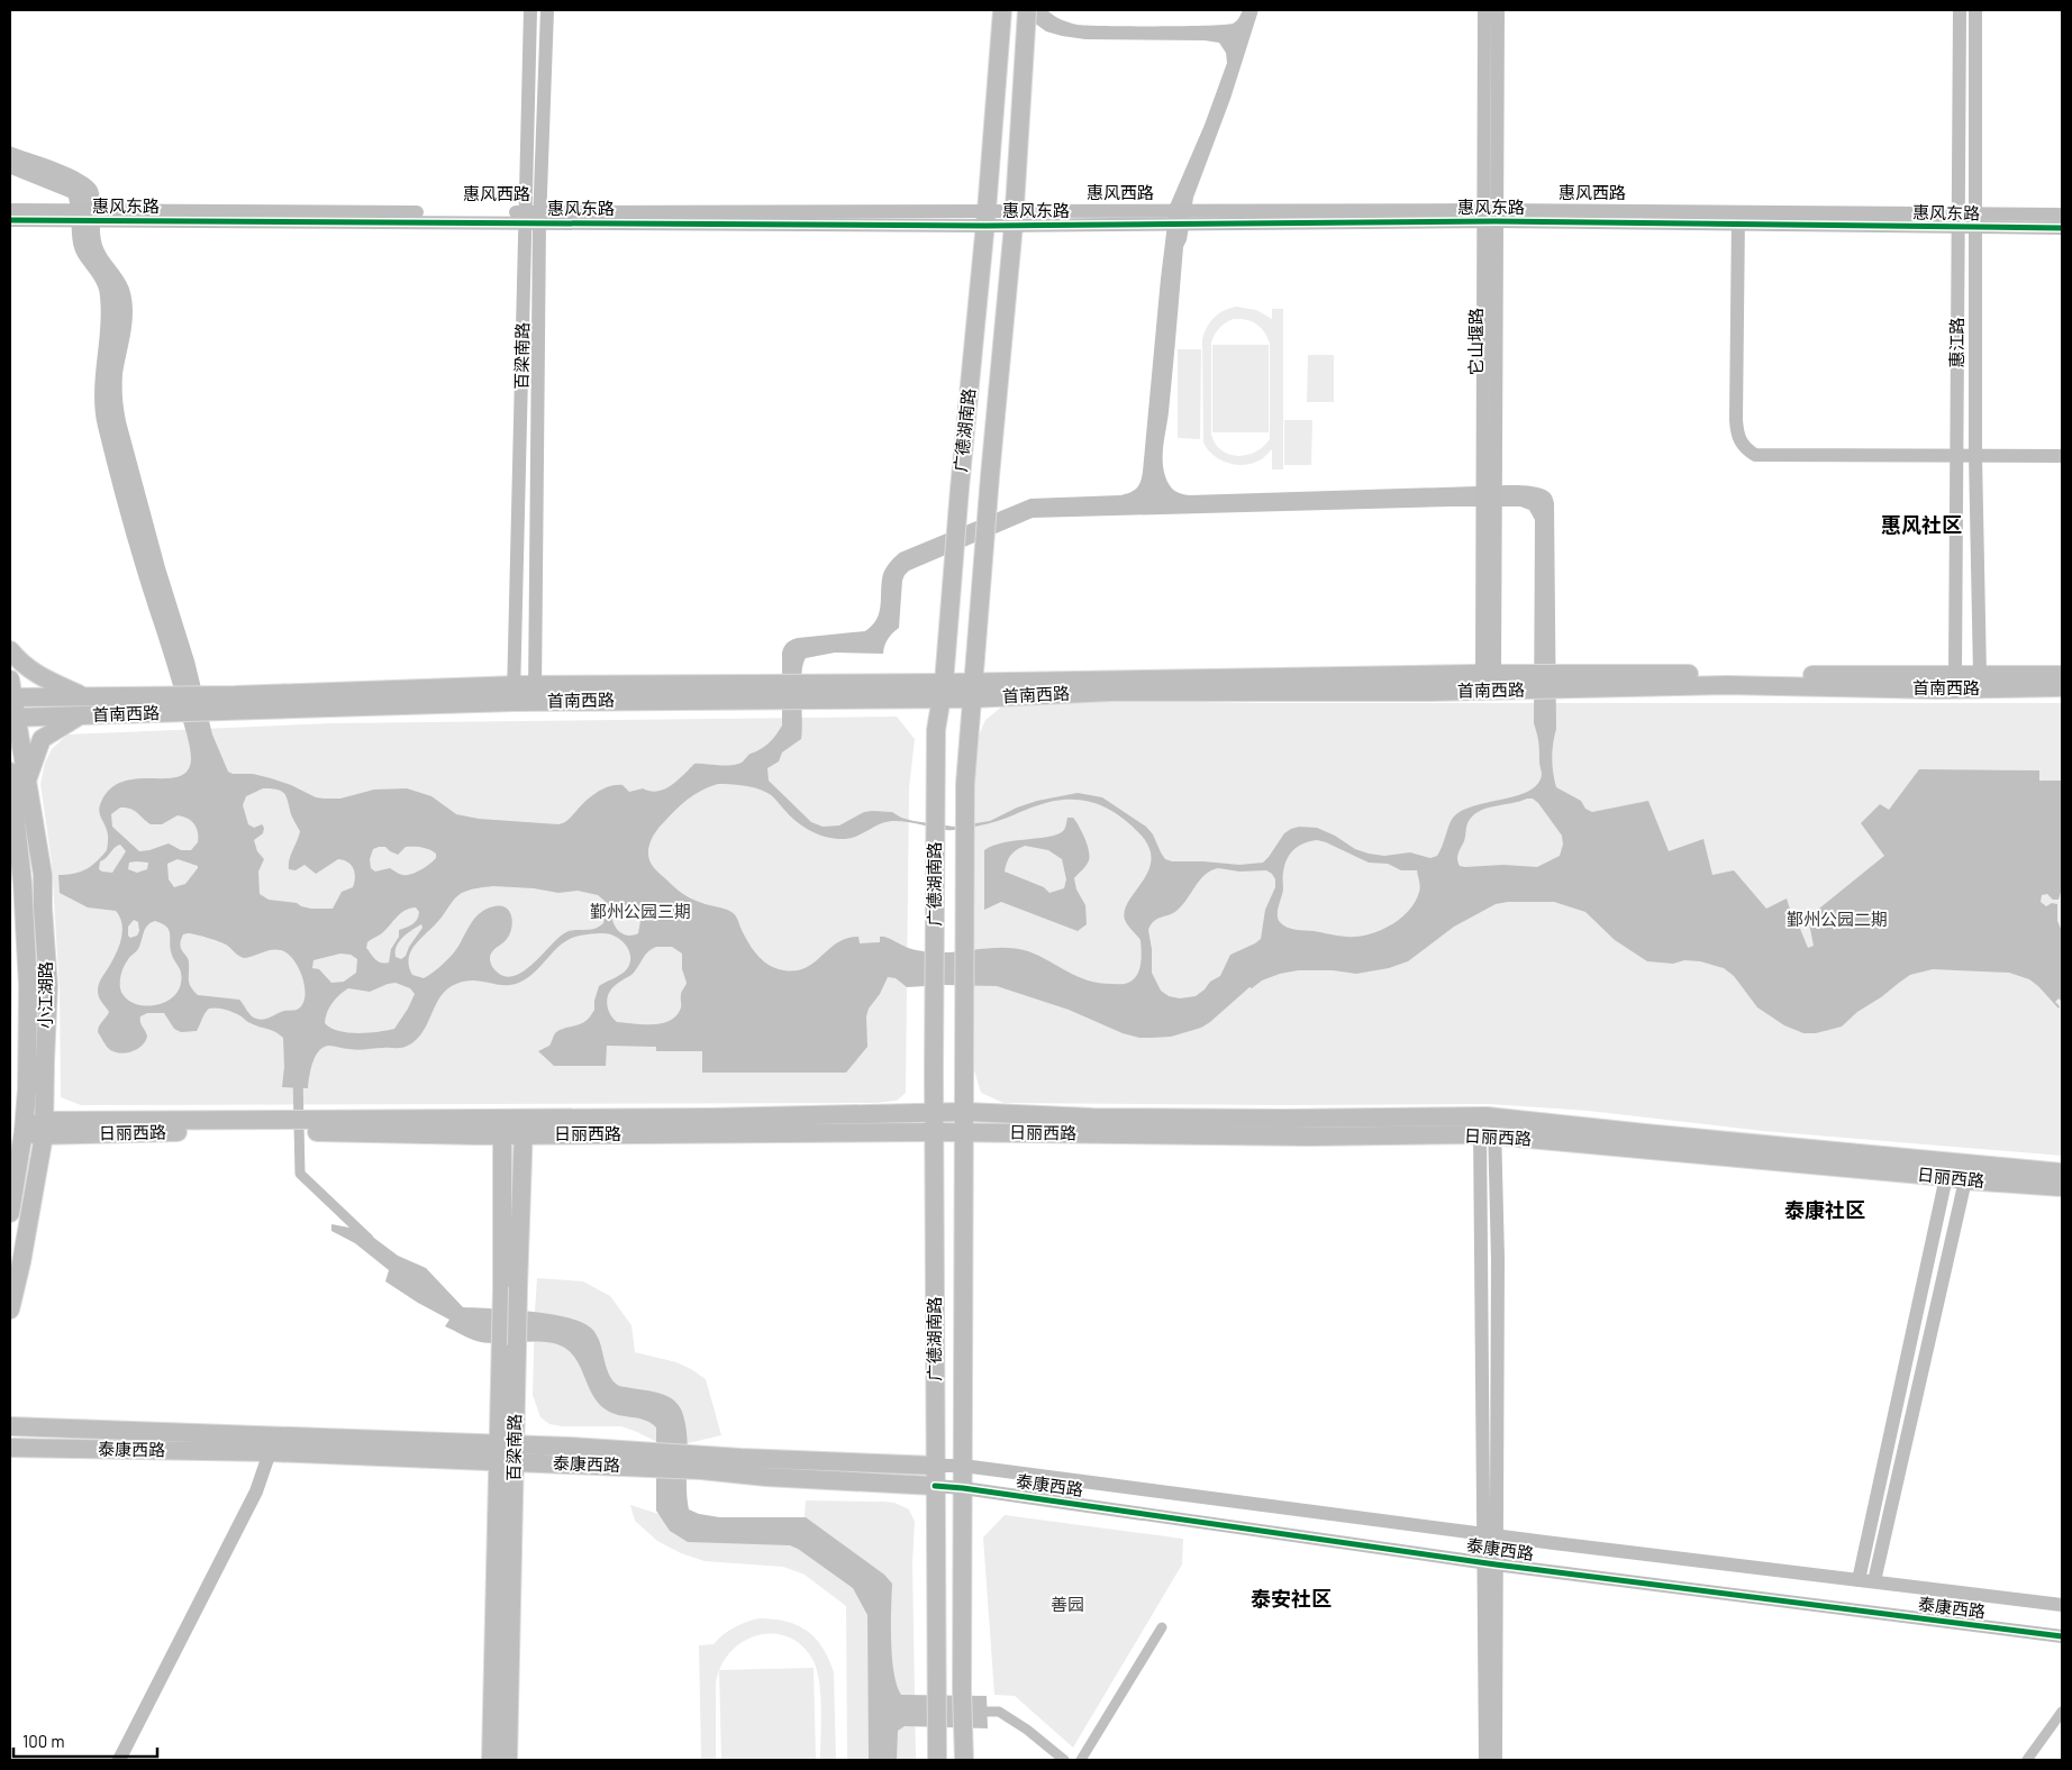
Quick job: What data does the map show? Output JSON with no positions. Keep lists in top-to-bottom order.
{
  "streets": {
    "main road": [
      "百梁南路",
      "广德湖南路",
      "首南西路",
      "小江湖路",
      "日丽西路",
      "泰康西路"
    ],
    "street": [
      "惠风西路",
      "惠风东路",
      "它山堰路",
      "惠江路"
    ]
  },
  "crossings": [
    ["惠风西路", "惠风东路"],
    ["惠风西路", "百梁南路"],
    ["惠风西路", "广德湖南路"],
    ["惠风东路", "它山堰路"],
    ["惠风东路", "惠江路"],
    ["惠风东路", "百梁南路"],
    ["惠风东路", "广德湖南路"],
    ["它山堰路", "首南西路"],
    ["惠江路", "首南西路"],
    ["百梁南路", "首南西路"],
    ["百梁南路", "日丽西路"],
    ["百梁南路", "泰康西路"],
    ["广德湖南路", "首南西路"],
    ["广德湖南路", "日丽西路"],
    ["广德湖南路", "泰康西路"],
    ["首南西路", "小江湖路"],
    ["小江湖路", "日丽西路"]
  ],
  "districts": ["惠风社区", "泰康社区", "泰安社区"],
  "parks": ["鄞州公园三期", "鄞州公园二期", "善园"],
  "scale_bar": "100 m"
}
